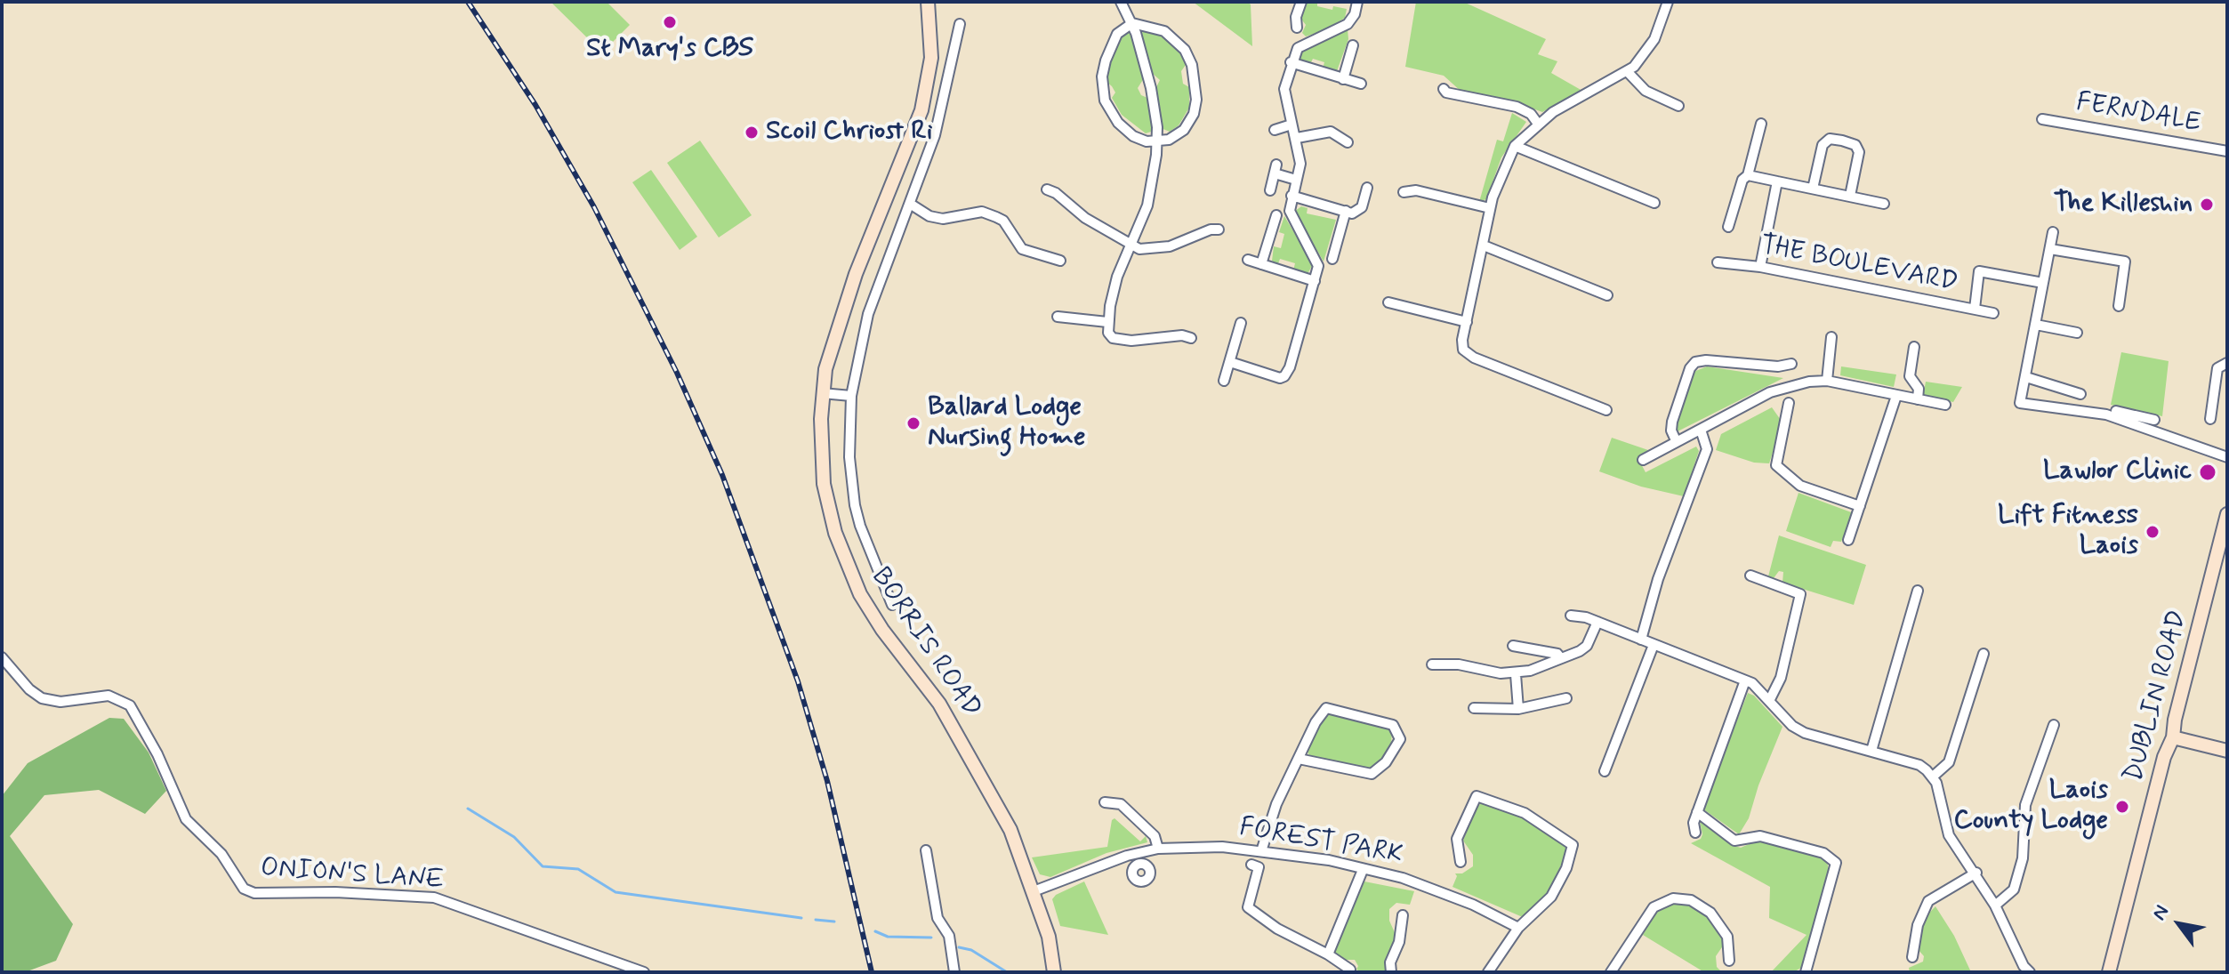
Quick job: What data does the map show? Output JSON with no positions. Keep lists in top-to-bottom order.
{
  "streets": {
    "street": [
      "FERNDALE",
      "THE BOULEVARD",
      "BORRIS ROAD",
      "DUBLIN ROAD",
      "FOREST PARK",
      "ONION'S LANE"
    ]
  },
  "crossings": [
    ["BORRIS ROAD", "FOREST PARK"]
  ],
  "places": [
    "St Mary's CBS",
    "Scoil Chriost Ri",
    "The Killeshin",
    "Ballard Lodge Nursing Home",
    "Lawlor Clinic",
    "Lift Fitness Laois",
    "Laois County Lodge"
  ],
  "north": "top left"
}
